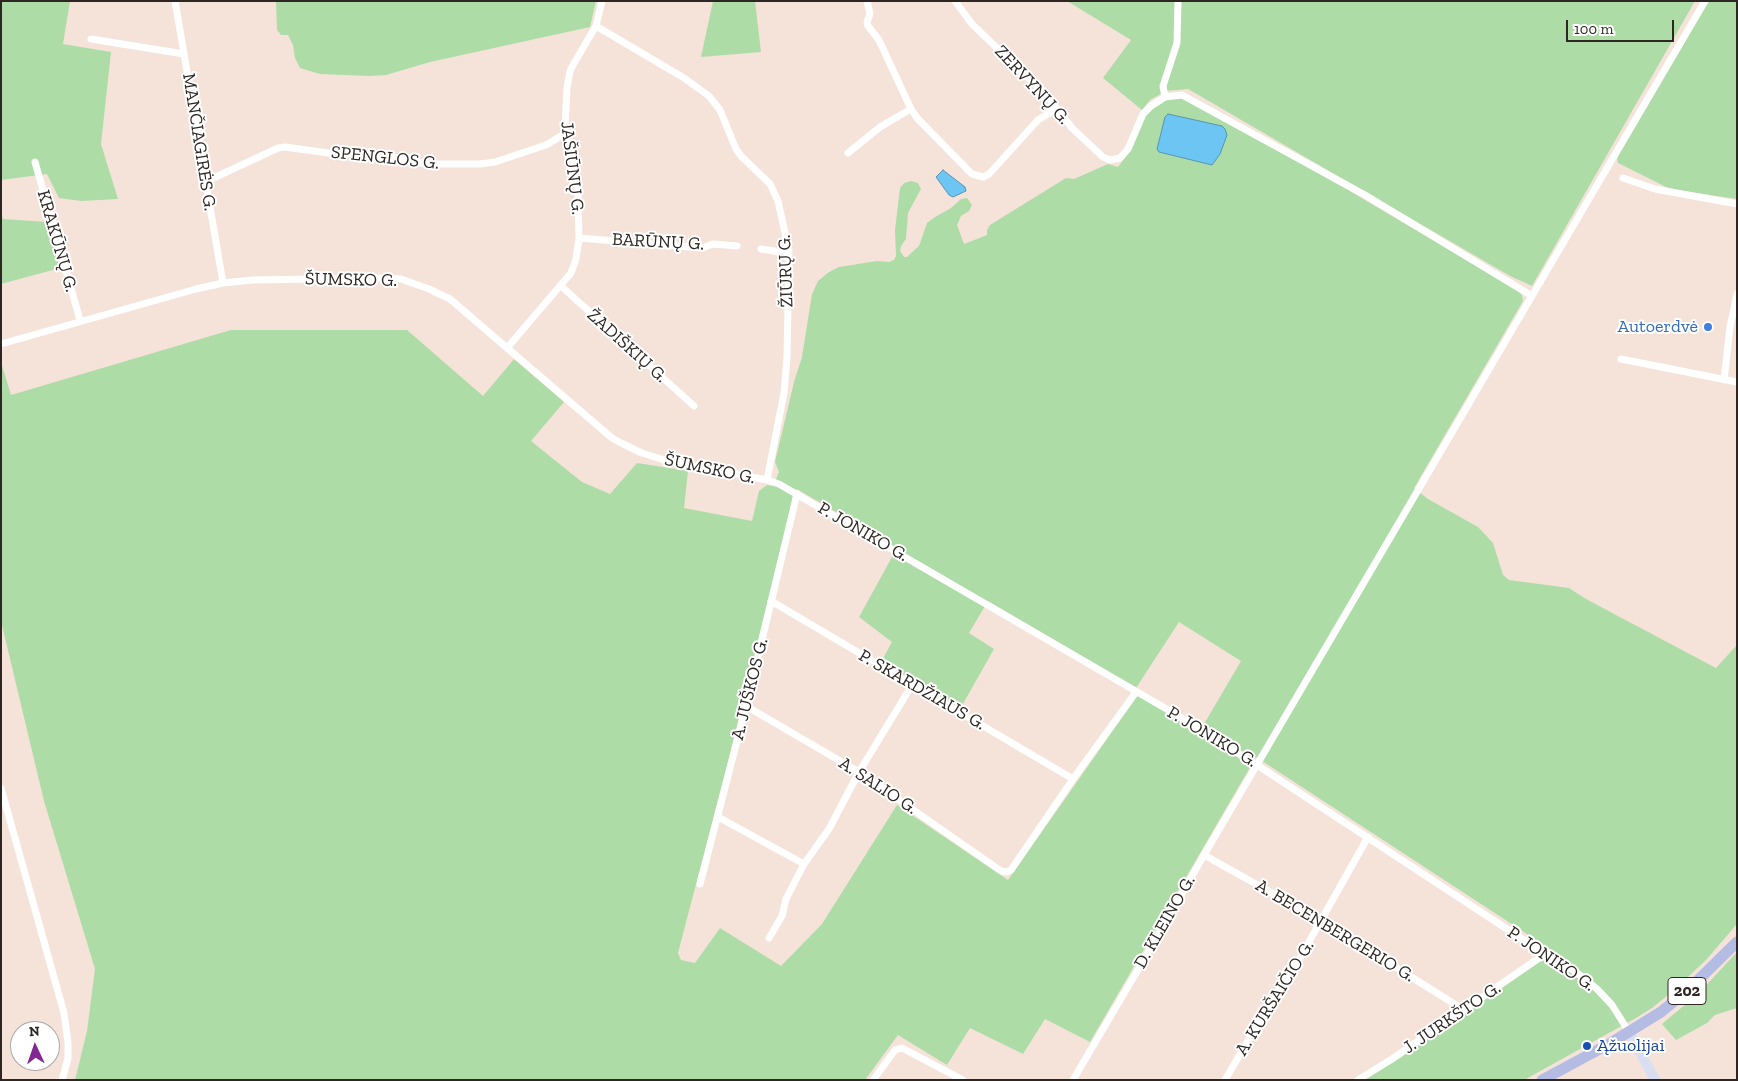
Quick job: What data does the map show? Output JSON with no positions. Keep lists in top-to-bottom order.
{
  "streets": {
    "main road": ["202"],
    "street": [
      "ZERVYNŲ G.",
      "MANČIAGIRĖS G.",
      "SPENGLOS G.",
      "JAŠIŪNŲ G.",
      "KRAKŪNŲ G.",
      "BARŪNŲ G.",
      "ŽIŪRŲ G.",
      "ŠUMSKO G.",
      "ŽADIŠKIŲ G.",
      "P. JONIKO G.",
      "A. JUŠKOS G.",
      "P. SKARDŽIAUS G.",
      "A. SALIO G.",
      "D. KLEINO G.",
      "A. BECENBERGERIO G.",
      "A. KURŠAIČIO G.",
      "J. JURKŠTO G."
    ]
  },
  "crossings": [
    ["MANČIAGIRĖS G.", "SPENGLOS G."],
    ["MANČIAGIRĖS G.", "ŠUMSKO G."],
    ["SPENGLOS G.", "JAŠIŪNŲ G."],
    ["JAŠIŪNŲ G.", "BARŪNŲ G."],
    ["JAŠIŪNŲ G.", "ŽIŪRŲ G."],
    ["JAŠIŪNŲ G.", "ŠUMSKO G."],
    ["JAŠIŪNŲ G.", "ŽADIŠKIŲ G."],
    ["KRAKŪNŲ G.", "ŠUMSKO G."],
    ["ŽIŪRŲ G.", "ŠUMSKO G."],
    ["ŽIŪRŲ G.", "P. JONIKO G."],
    ["ŠUMSKO G.", "P. JONIKO G."],
    ["P. JONIKO G.", "A. JUŠKOS G."],
    ["P. JONIKO G.", "D. KLEINO G."],
    ["P. JONIKO G.", "202"],
    ["P. JONIKO G.", "A. KURŠAIČIO G."],
    ["P. JONIKO G.", "J. JURKŠTO G."],
    ["A. JUŠKOS G.", "P. SKARDŽIAUS G."],
    ["A. JUŠKOS G.", "A. SALIO G."],
    ["P. SKARDŽIAUS G.", "A. SALIO G."],
    ["D. KLEINO G.", "A. BECENBERGERIO G."],
    ["A. BECENBERGERIO G.", "A. KURŠAIČIO G."],
    ["A. BECENBERGERIO G.", "J. JURKŠTO G."]
  ],
  "places": ["Autoerdvė", "Ąžuolijai"],
  "scale_bar": "100 m",
  "north": "top"
}
